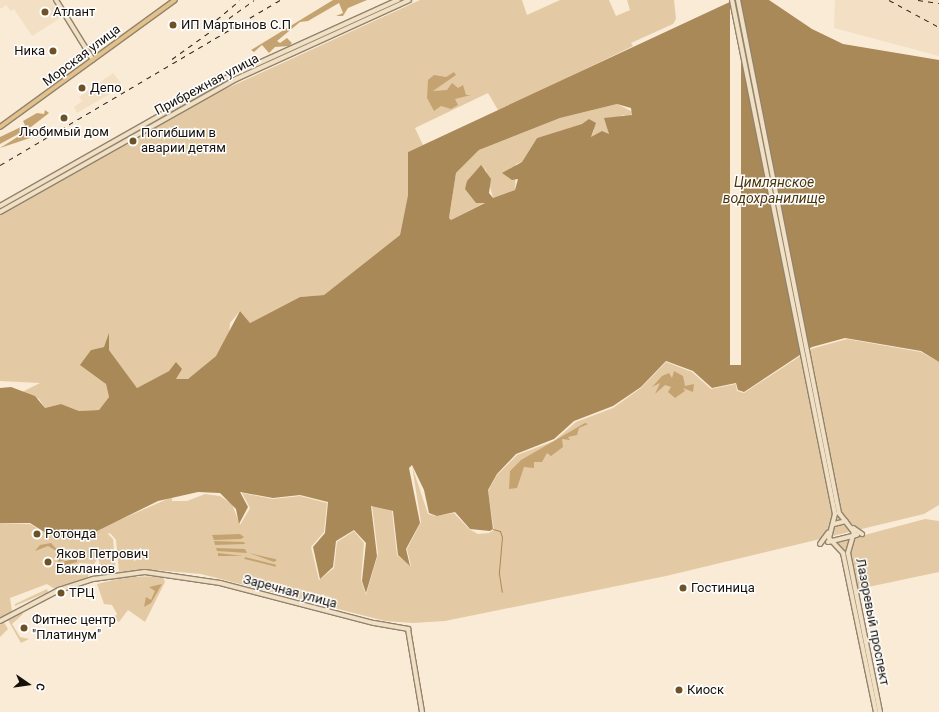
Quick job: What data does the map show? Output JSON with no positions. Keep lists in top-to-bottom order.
{
  "streets": {
    "main road": ["Морская улица"],
    "street": ["Прибрежная улица", "Заречная улица", "Лазоревый проспект"]
  },
  "water": ["Цимлянское водохранилище"],
  "places": [
    "Атлант",
    "ИП Мартынов С.П",
    "Ника",
    "Депо",
    "Любимый дом",
    "Погибшим в аварии детям",
    "Ротонда",
    "Яков Петрович Бакланов",
    "Гостиница",
    "ТРЦ",
    "Фитнес центр \"Платинум\"",
    "Киоск"
  ],
  "north": "right"
}
